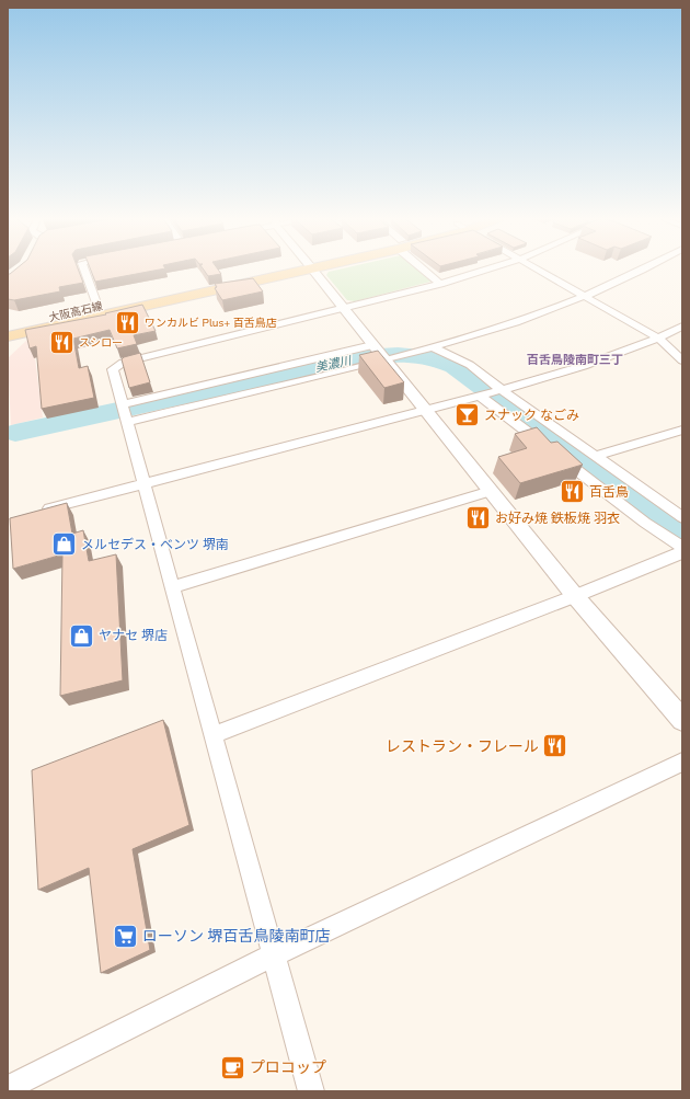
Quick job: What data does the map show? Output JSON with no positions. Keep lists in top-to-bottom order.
{
  "streets": {
    "main road": ["大阪高石線"]
  },
  "districts": ["百舌鳥陵南町三丁"],
  "water": ["美濃川"],
  "places": {
    "restaurant": [
      "ワンカルビ Plus+ 百舌鳥店",
      "スシロー",
      "百舌鳥",
      "お好み焼 鉄板焼 羽衣",
      "レストラン・フレール"
    ],
    "bar": ["スナック なごみ"],
    "shop": ["メルセデス・ベンツ 堺南", "ヤナセ 堺店"],
    "supermarket": ["ローソン 堺百舌鳥陵南町店"],
    "cafe": ["プロコップ"]
  }
}
